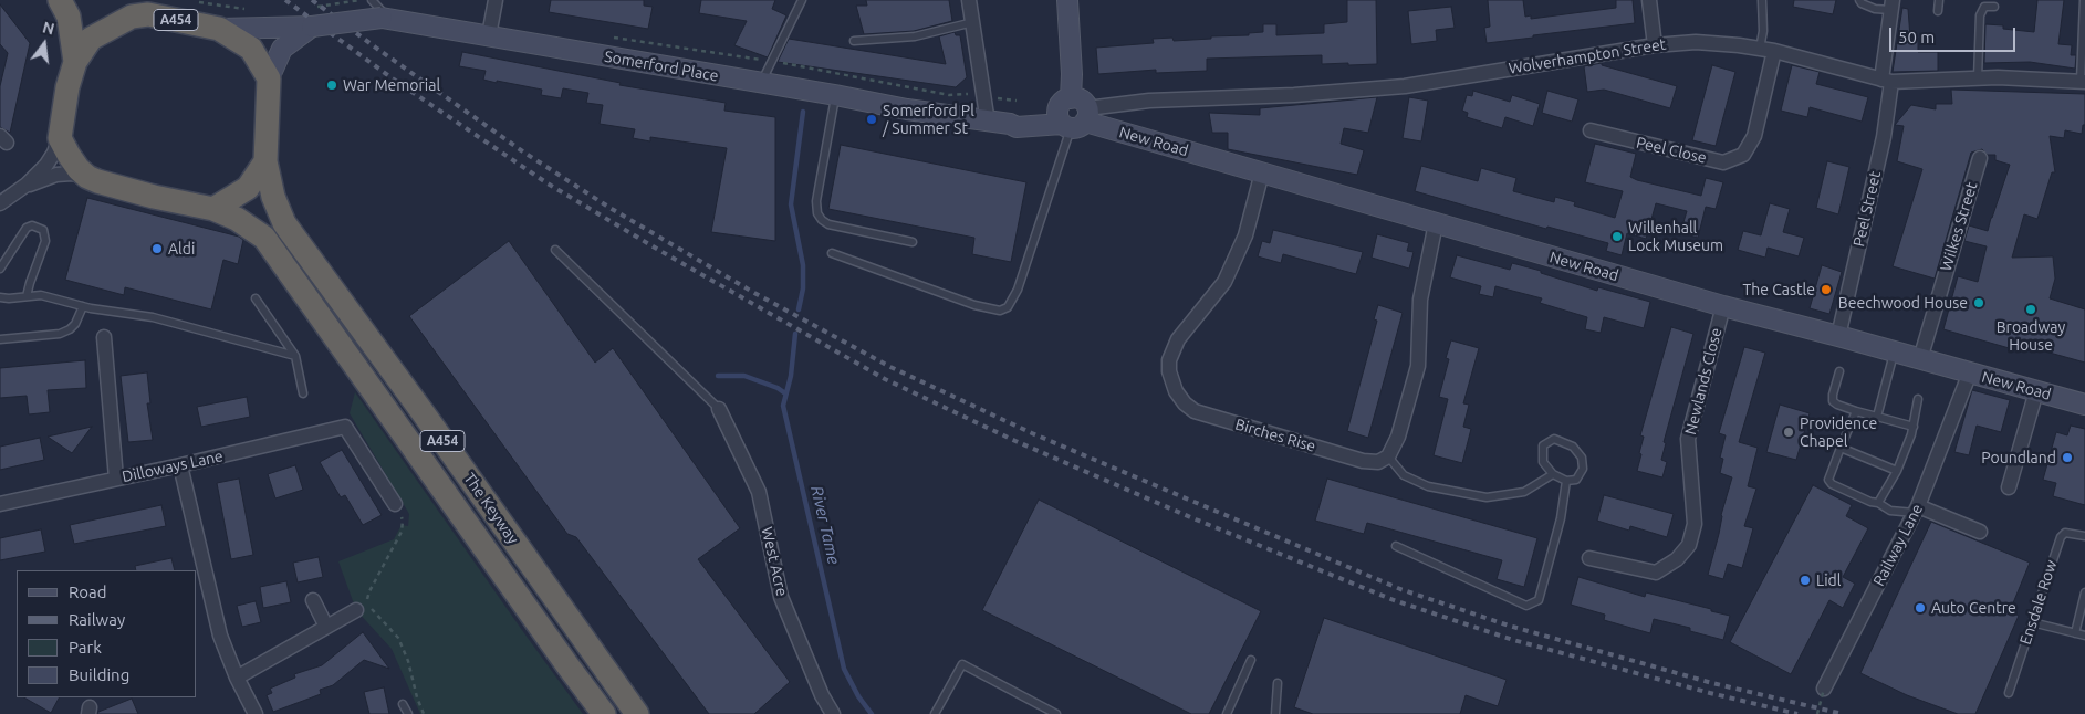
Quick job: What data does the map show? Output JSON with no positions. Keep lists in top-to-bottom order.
{
  "streets": {
    "highway": ["A454", "The Keyway"],
    "main road": ["Somerford Place", "New Road"],
    "street": [
      "Wolverhampton Street",
      "Peel Close",
      "Peel Street",
      "Wilkes Street",
      "Newlands Close",
      "Birches Rise",
      "Dilloways Lane",
      "Railway Lane",
      "West Acre"
    ],
    "lane": ["Ensdale Row"]
  },
  "crossings": [
    ["A454", "Somerford Place"],
    ["A454", "The Keyway"],
    ["Wolverhampton Street", "Somerford Place"],
    ["Wolverhampton Street", "New Road"],
    ["Wolverhampton Street", "Peel Close"],
    ["Wolverhampton Street", "Peel Street"],
    ["Somerford Place", "New Road"],
    ["New Road", "Peel Street"],
    ["New Road", "Wilkes Street"],
    ["New Road", "Newlands Close"],
    ["New Road", "Birches Rise"],
    ["New Road", "Railway Lane"]
  ],
  "water": ["River Tame"],
  "places": [
    "War Memorial",
    "Somerford Pl / Summer St",
    "Willenhall Lock Museum",
    "Aldi",
    "The Castle",
    "Beechwood House",
    "Broadway House",
    "Providence Chapel",
    "Poundland",
    "Lidl",
    "Auto Centre"
  ],
  "legend": [
    "Road",
    "Railway",
    "Park",
    "Building"
  ],
  "scale_bar": "50 m",
  "north": "top"
}
